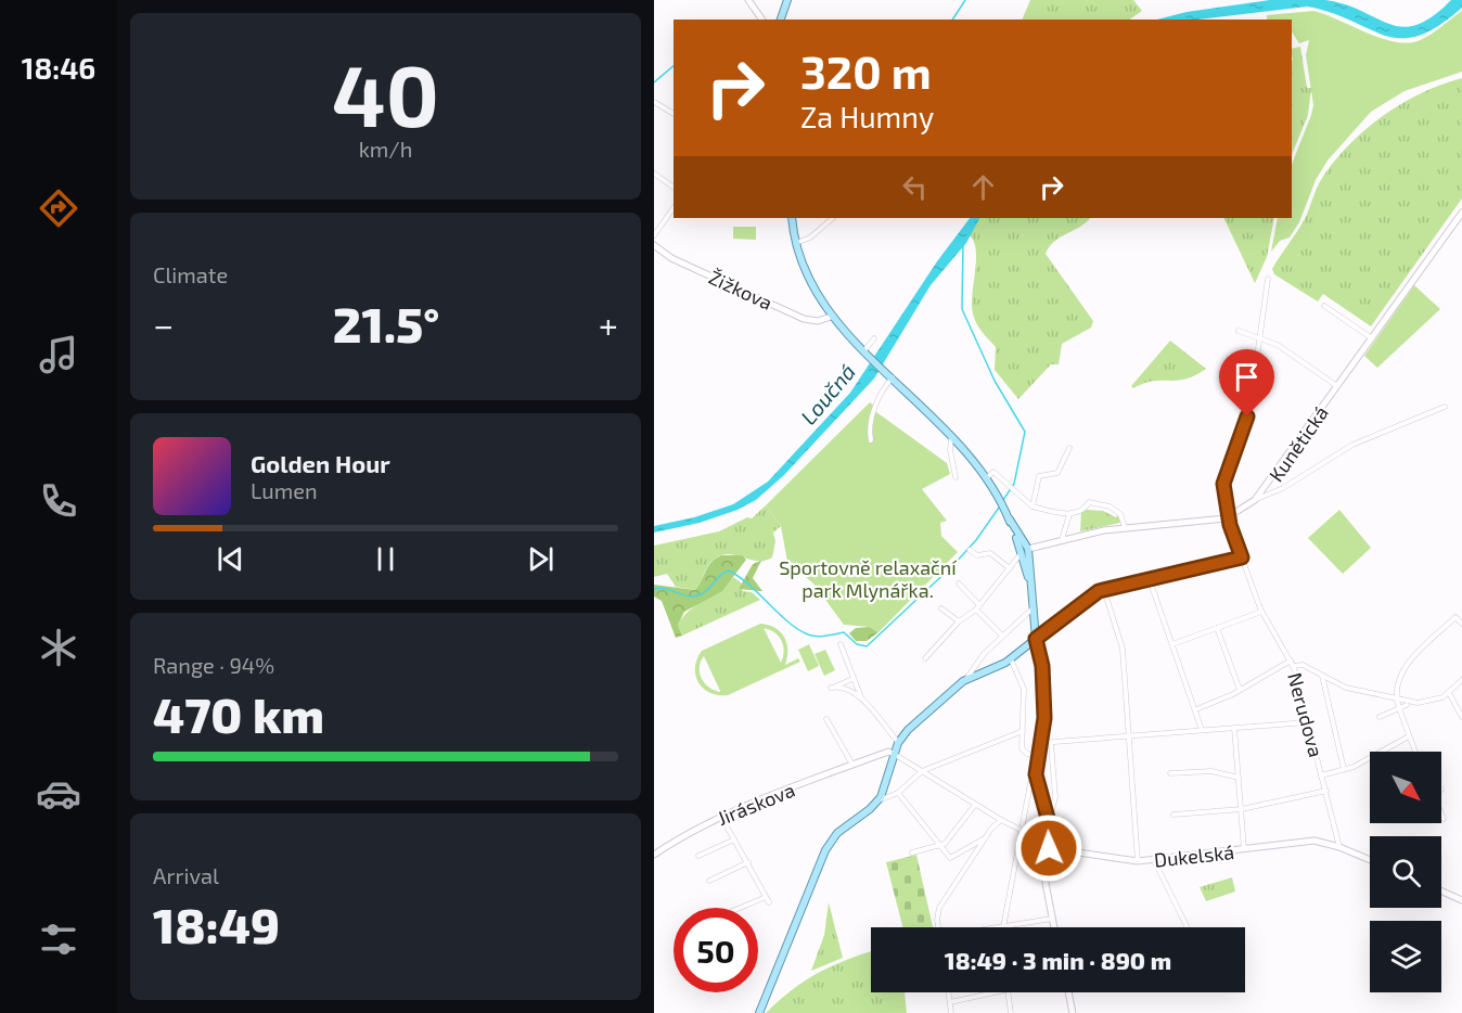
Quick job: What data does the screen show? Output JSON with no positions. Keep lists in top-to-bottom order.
{
  "streets": {
    "street": [
      "Žižkova",
      "Kunětická",
      "Nerudova",
      "Jiráskova",
      "Dukelská"
    ]
  },
  "crossings": [
    ["Kunětická", "Nerudova"],
    ["Nerudova", "Dukelská"]
  ],
  "water": ["Loučná"],
  "parks": ["Sportovně relaxační park Mlynářka."],
  "north": "bottom right",
  "page": {
    "tabs": "18:46",
    "tile": [
      ["40", "km/h"],
      "Climate",
      ["Range · 94%", "470 km"],
      ["Arrival", "18:49"]
    ],
    "turn": ["320 m", "Za Humny"],
    "heat": ["−", "21.5°", "+"],
    "song": ["Golden Hour", "Lumen"],
    "limit": "50",
    "trip": "18:49 · 3 min · 890 m"
  }
}
